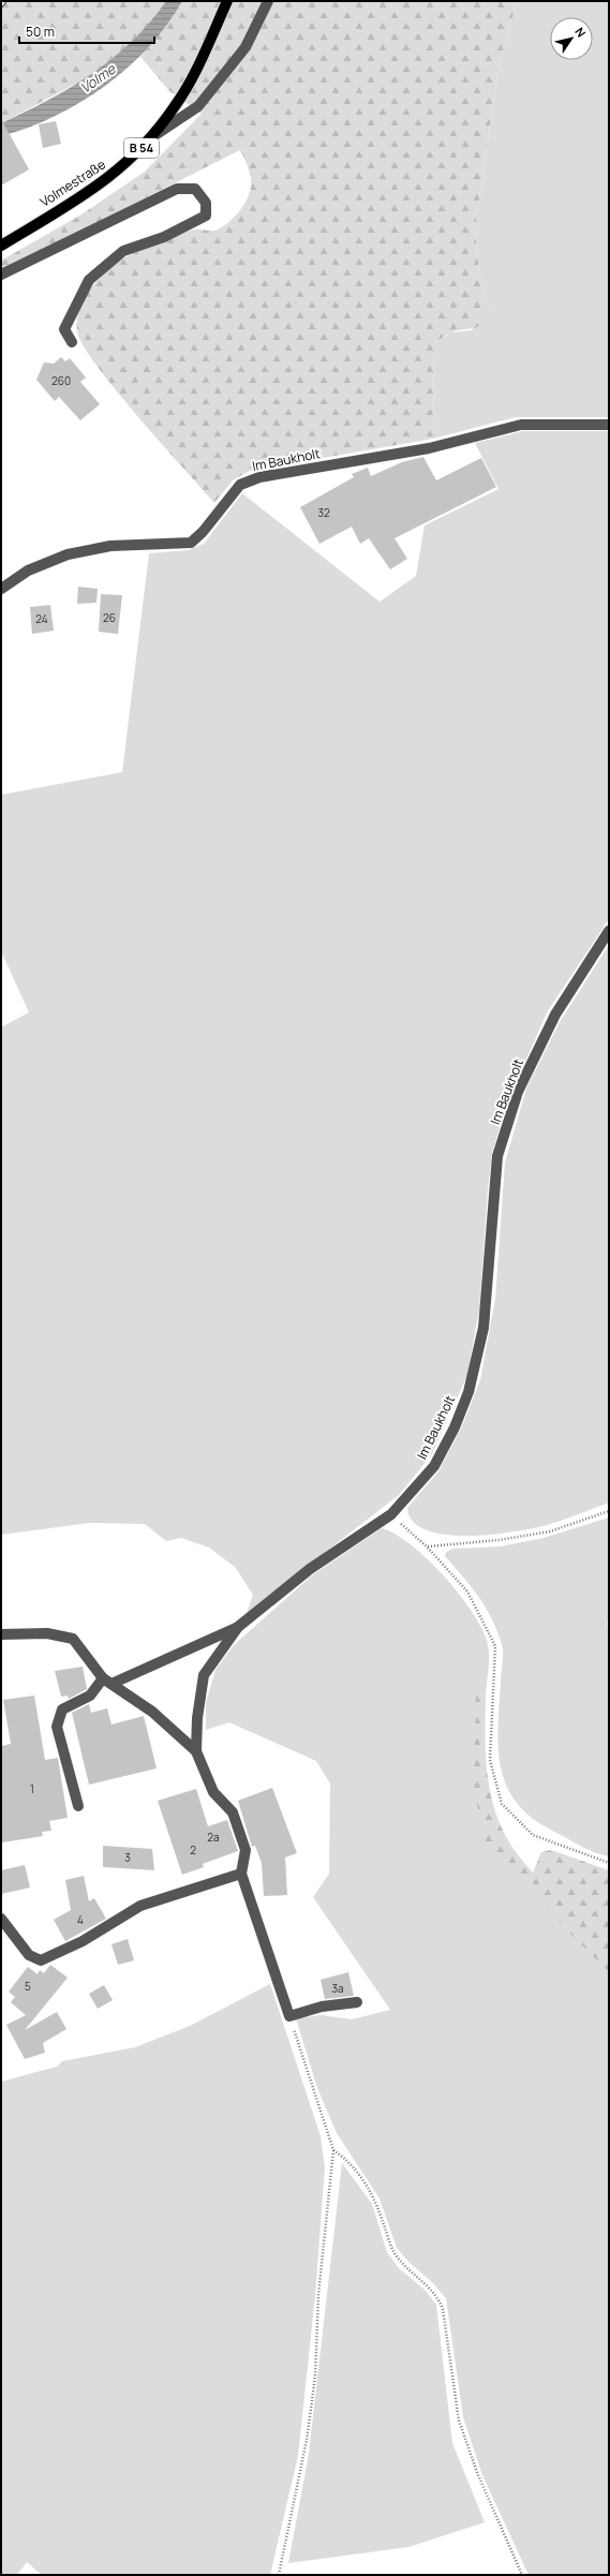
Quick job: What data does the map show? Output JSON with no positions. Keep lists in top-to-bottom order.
{
  "streets": {
    "main road": ["B 54", "Volmestraße"],
    "street": ["Im Baukholt"]
  },
  "water": ["Volme"],
  "house_numbers": [
    "260",
    "32",
    "26",
    "24",
    "1",
    "2a",
    "2",
    "3",
    "4",
    "5",
    "3a"
  ],
  "scale_bar": "50 m",
  "north": "top right"
}
